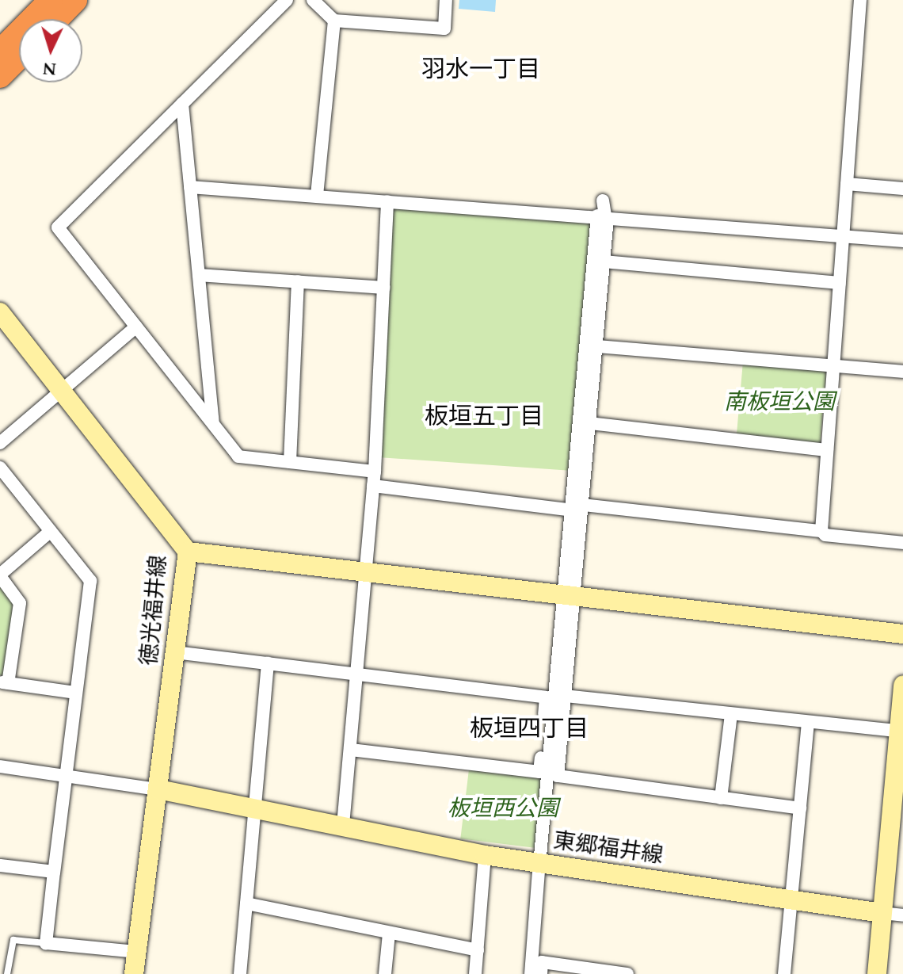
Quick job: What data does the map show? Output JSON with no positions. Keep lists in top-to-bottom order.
{
  "streets": {
    "main road": ["徳光福井線", "東郷福井線"]
  },
  "crossings": [
    ["徳光福井線", "東郷福井線"]
  ],
  "districts": ["羽水一丁目", "板垣五丁目", "板垣四丁目"],
  "parks": ["南板垣公園", "板垣西公園"],
  "north": "bottom"
}
